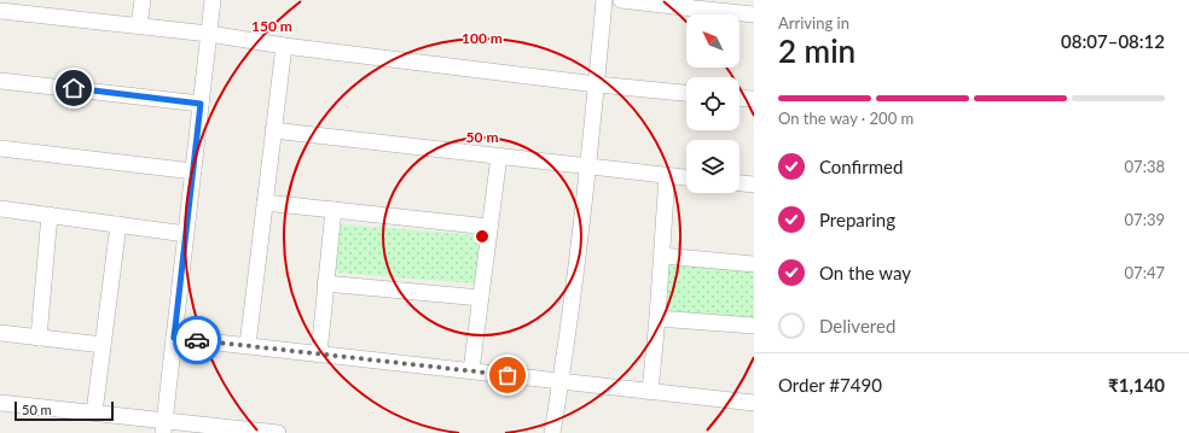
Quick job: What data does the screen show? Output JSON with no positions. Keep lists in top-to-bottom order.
{
  "scale_bar": "50 m",
  "north": "top left",
  "page": {
    "heading": ["2 min", "Arriving in", "08:07–08:12"],
    "panel": ["Order #7490", "₹1,140"],
    "bar": "On the way · 200 m",
    "list": [
      ["Confirmed", "07:38"],
      ["Preparing", "07:39"],
      ["On the way", "07:47"],
      "Delivered"
    ],
    "scale": "50 m"
  },
  "rings": ["150 m", "100 m", "50 m"]
}
